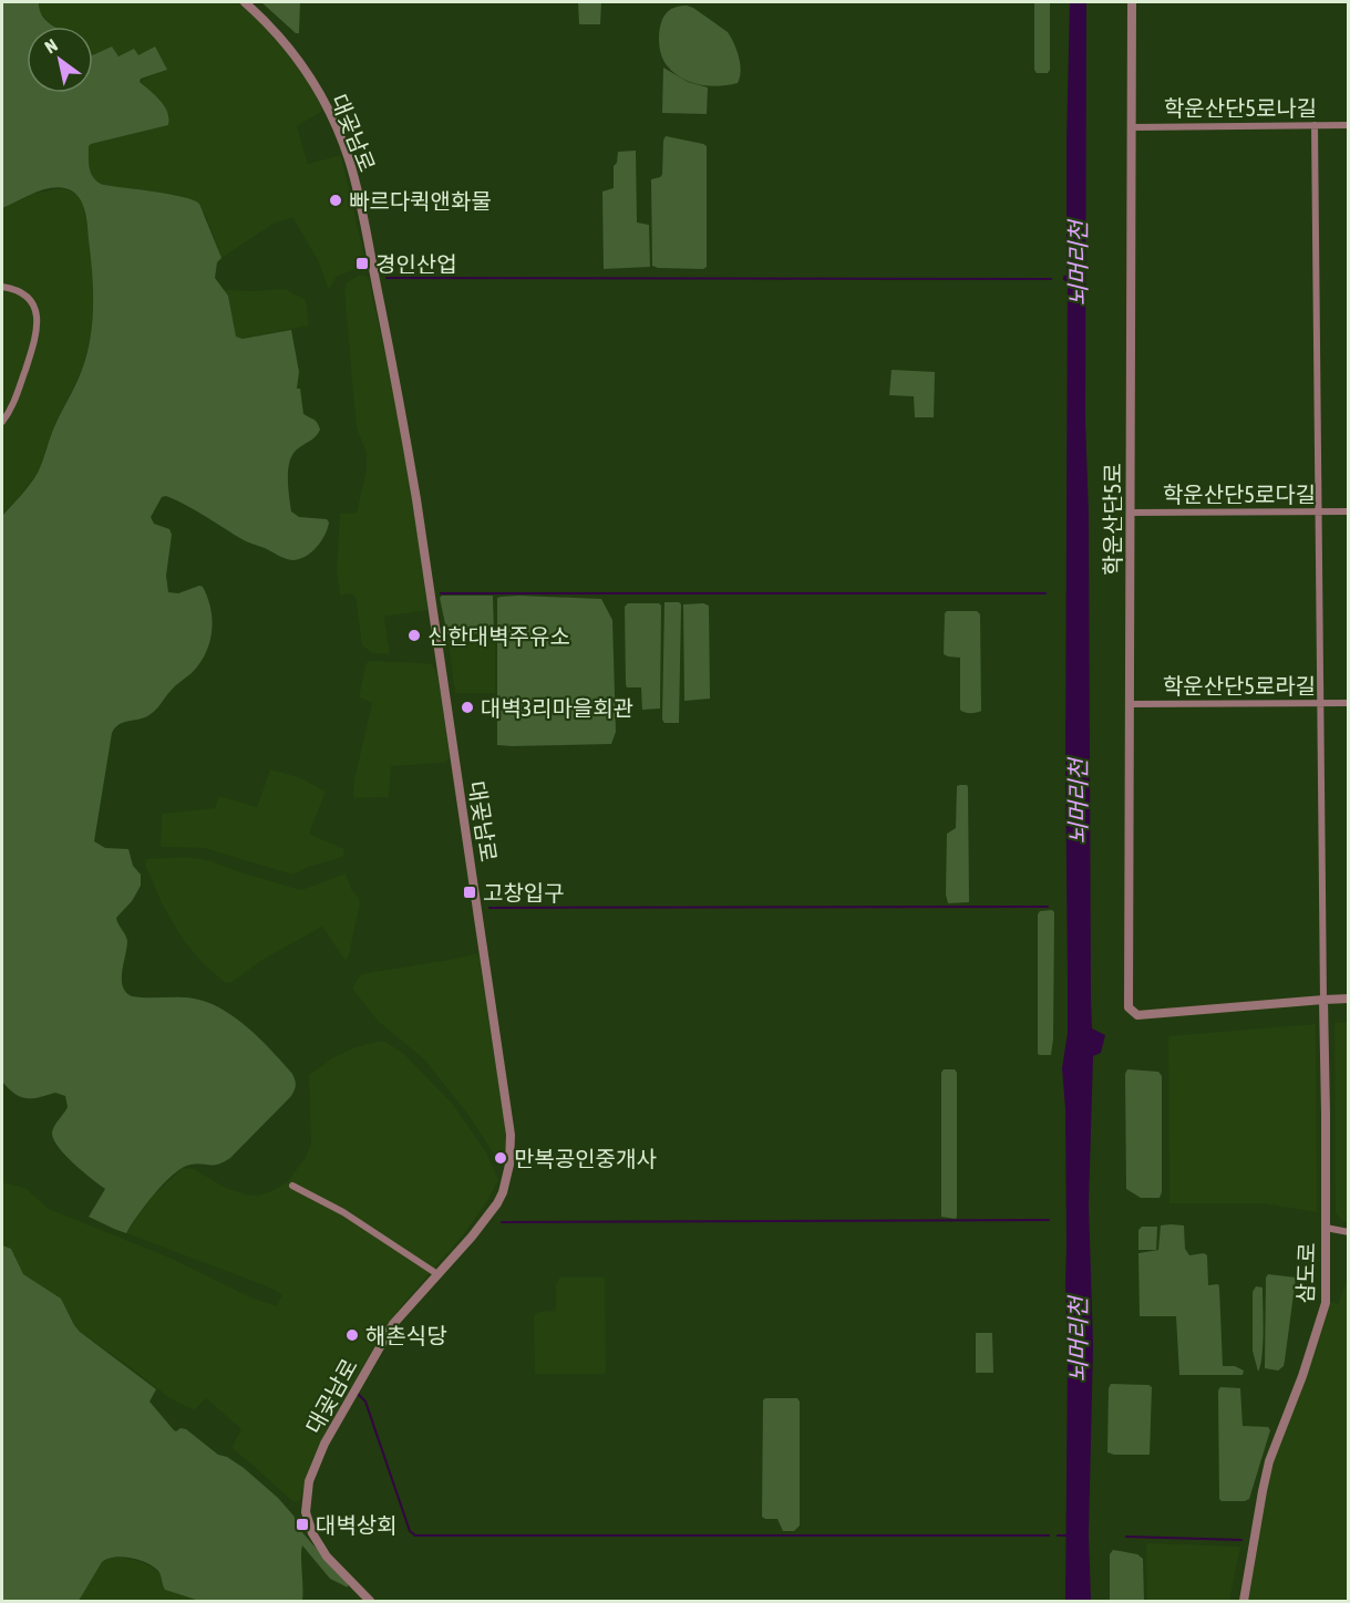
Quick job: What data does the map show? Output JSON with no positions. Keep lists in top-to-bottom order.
{
  "streets": {
    "street": [
      "학운산단5로나길",
      "대곶남로",
      "학운산단5로다길",
      "학운산단5로",
      "학운산단5로라길",
      "삼도로"
    ]
  },
  "crossings": [
    ["학운산단5로나길", "학운산단5로"],
    ["학운산단5로다길", "학운산단5로"],
    ["학운산단5로", "학운산단5로라길"],
    ["학운산단5로", "삼도로"]
  ],
  "water": ["뇌머리천"],
  "places": {
    "other": [
      "빠르다퀵앤화물",
      "신한대벽주유소",
      "대벽3리마을회관",
      "만복공인중개사",
      "해촌식당"
    ],
    "transit": ["경인산업", "고창입구", "대벽상회"]
  },
  "north": "top left"
}
